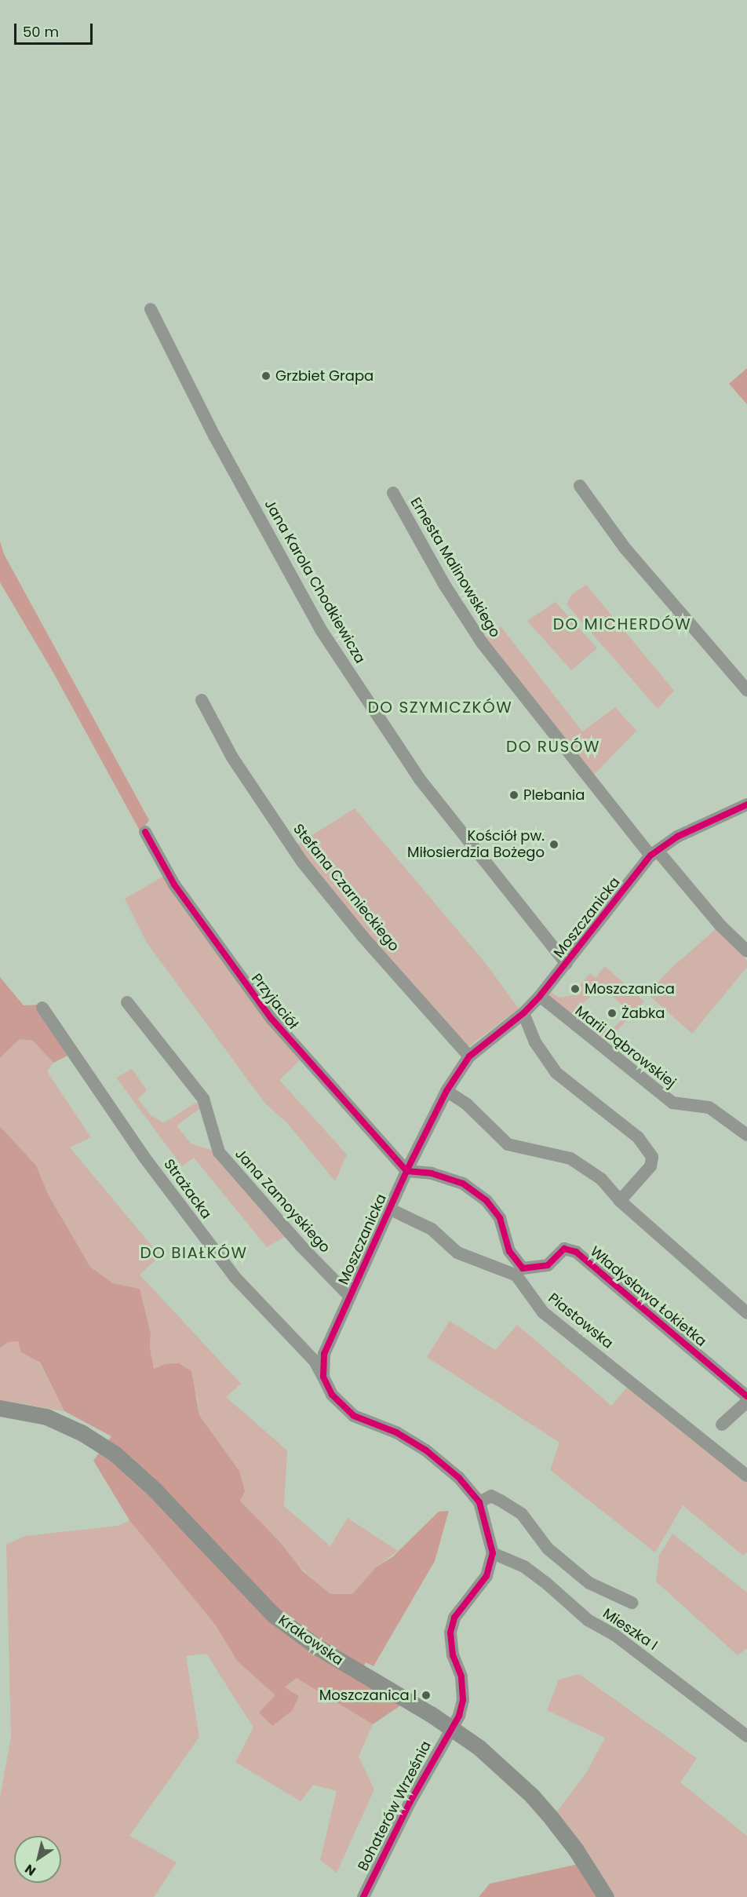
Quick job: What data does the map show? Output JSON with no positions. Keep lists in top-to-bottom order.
{
  "streets": {
    "main road": ["Krakowska"],
    "street": [
      "Ernesta Malinowskiego",
      "Jana Karola Chodkiewicza",
      "Stefana Czarnieckiego",
      "Moszczanicka",
      "Przyjaciół",
      "Marii Dąbrowskiej",
      "Strażacka",
      "Jana Zamoyskiego",
      "Władysława Łokietka",
      "Piastowska",
      "Mieszka I",
      "Bohaterów Września"
    ]
  },
  "crossings": [
    ["Ernesta Malinowskiego", "Moszczanicka"],
    ["Jana Karola Chodkiewicza", "Moszczanicka"],
    ["Stefana Czarnieckiego", "Moszczanicka"],
    ["Moszczanicka", "Przyjaciół"],
    ["Moszczanicka", "Marii Dąbrowskiej"],
    ["Moszczanicka", "Strażacka"],
    ["Moszczanicka", "Jana Zamoyskiego"],
    ["Władysława Łokietka", "Piastowska"],
    ["Krakowska", "Bohaterów Września"]
  ],
  "districts": [
    "DO MICHERDÓW",
    "DO SZYMICZKÓW",
    "DO RUSÓW",
    "DO BIAŁKÓW"
  ],
  "places": [
    "Grzbiet Grapa",
    "Plebania",
    "Kościół pw. Miłosierdzia Bożego",
    "Moszczanica",
    "Żabka",
    "Moszczanica I"
  ],
  "scale_bar": "50 m",
  "north": "bottom left"
}
